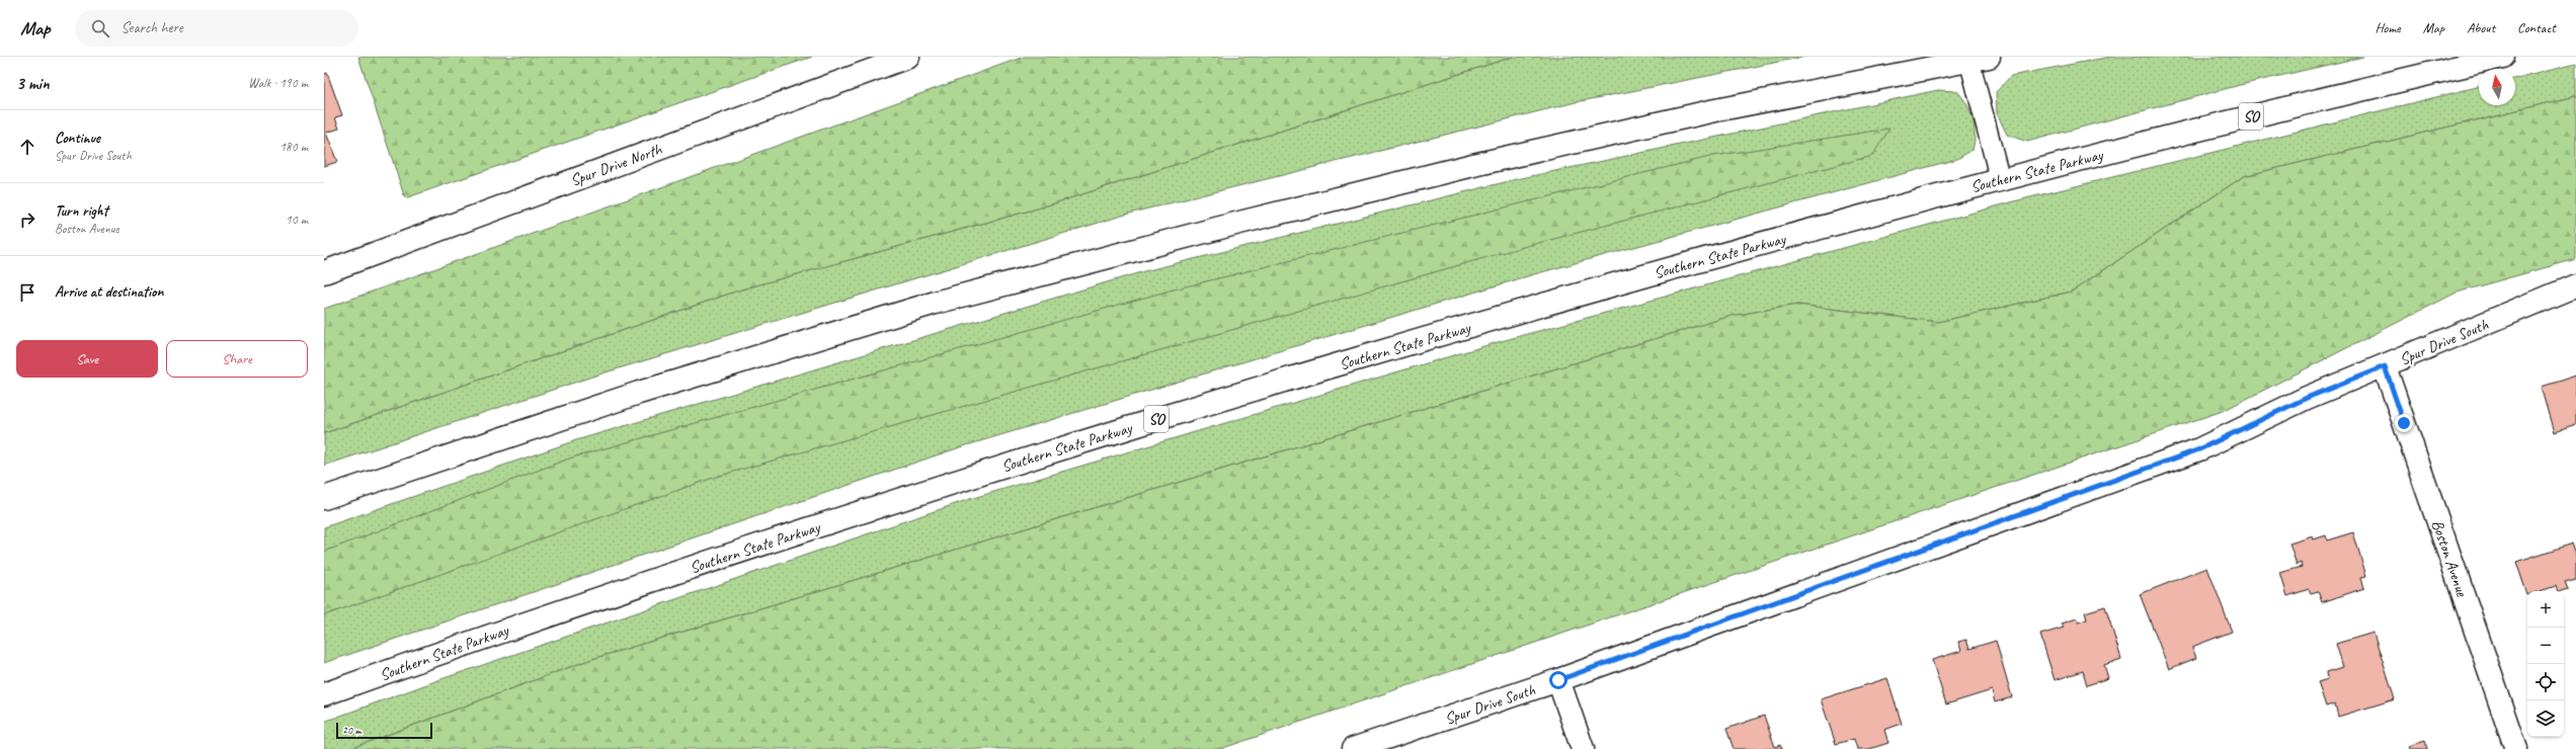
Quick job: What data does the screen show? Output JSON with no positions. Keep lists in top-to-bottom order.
{
  "streets": {
    "main road": [
      "SO",
      "Spur Drive North",
      "Southern State Parkway",
      "Spur Drive South",
      "Boston Avenue"
    ]
  },
  "crossings": [
    ["Spur Drive South", "Boston Avenue"]
  ],
  "scale_bar": "20 m",
  "north": "top",
  "page": {
    "header": "Map",
    "search": "Search here",
    "nav": [
      "Home",
      "Map",
      "About",
      "Contact"
    ],
    "heading": ["3 min", "Walk · 190 m"],
    "list": [
      ["Continue", "Spur Drive South", "180 m"],
      ["Turn right", "Boston Avenue", "10 m"],
      "Arrive at destination"
    ],
    "buttons": ["Save", "Share"],
    "map_buttons": ["+", "−"],
    "scale": "20 m"
  }
}
